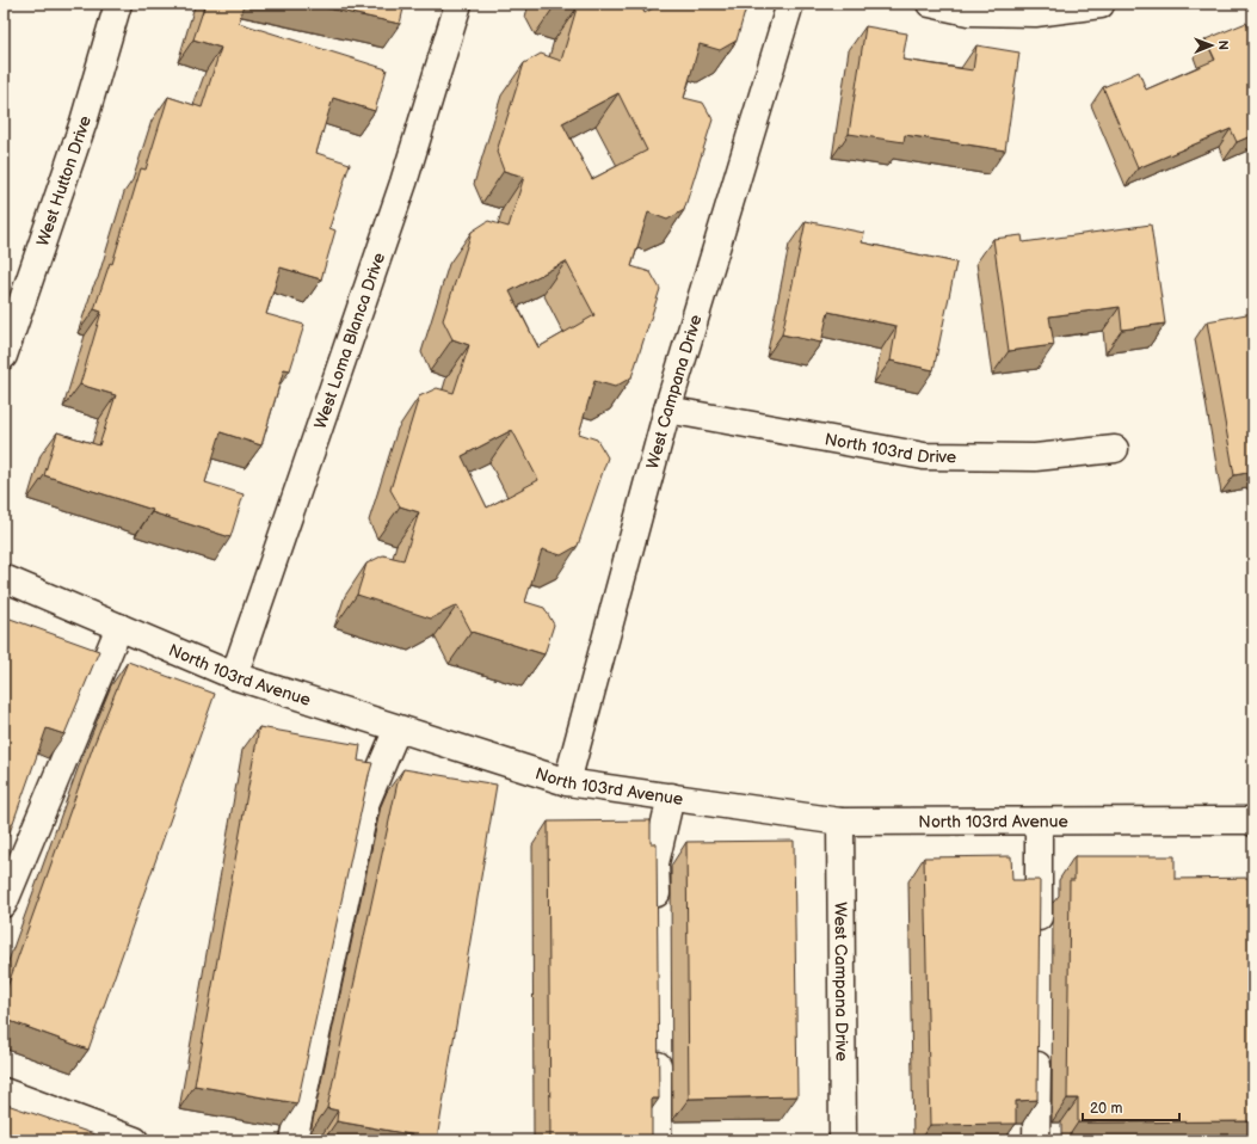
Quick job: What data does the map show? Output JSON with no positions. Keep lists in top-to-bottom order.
{
  "streets": {
    "street": [
      "West Hutton Drive",
      "West Loma Blanca Drive",
      "West Campana Drive",
      "North 103rd Drive",
      "North 103rd Avenue"
    ]
  },
  "crossings": [
    ["West Loma Blanca Drive", "North 103rd Avenue"],
    ["West Campana Drive", "North 103rd Drive"],
    ["West Campana Drive", "North 103rd Avenue"]
  ],
  "scale_bar": "20 m",
  "north": "right"
}
